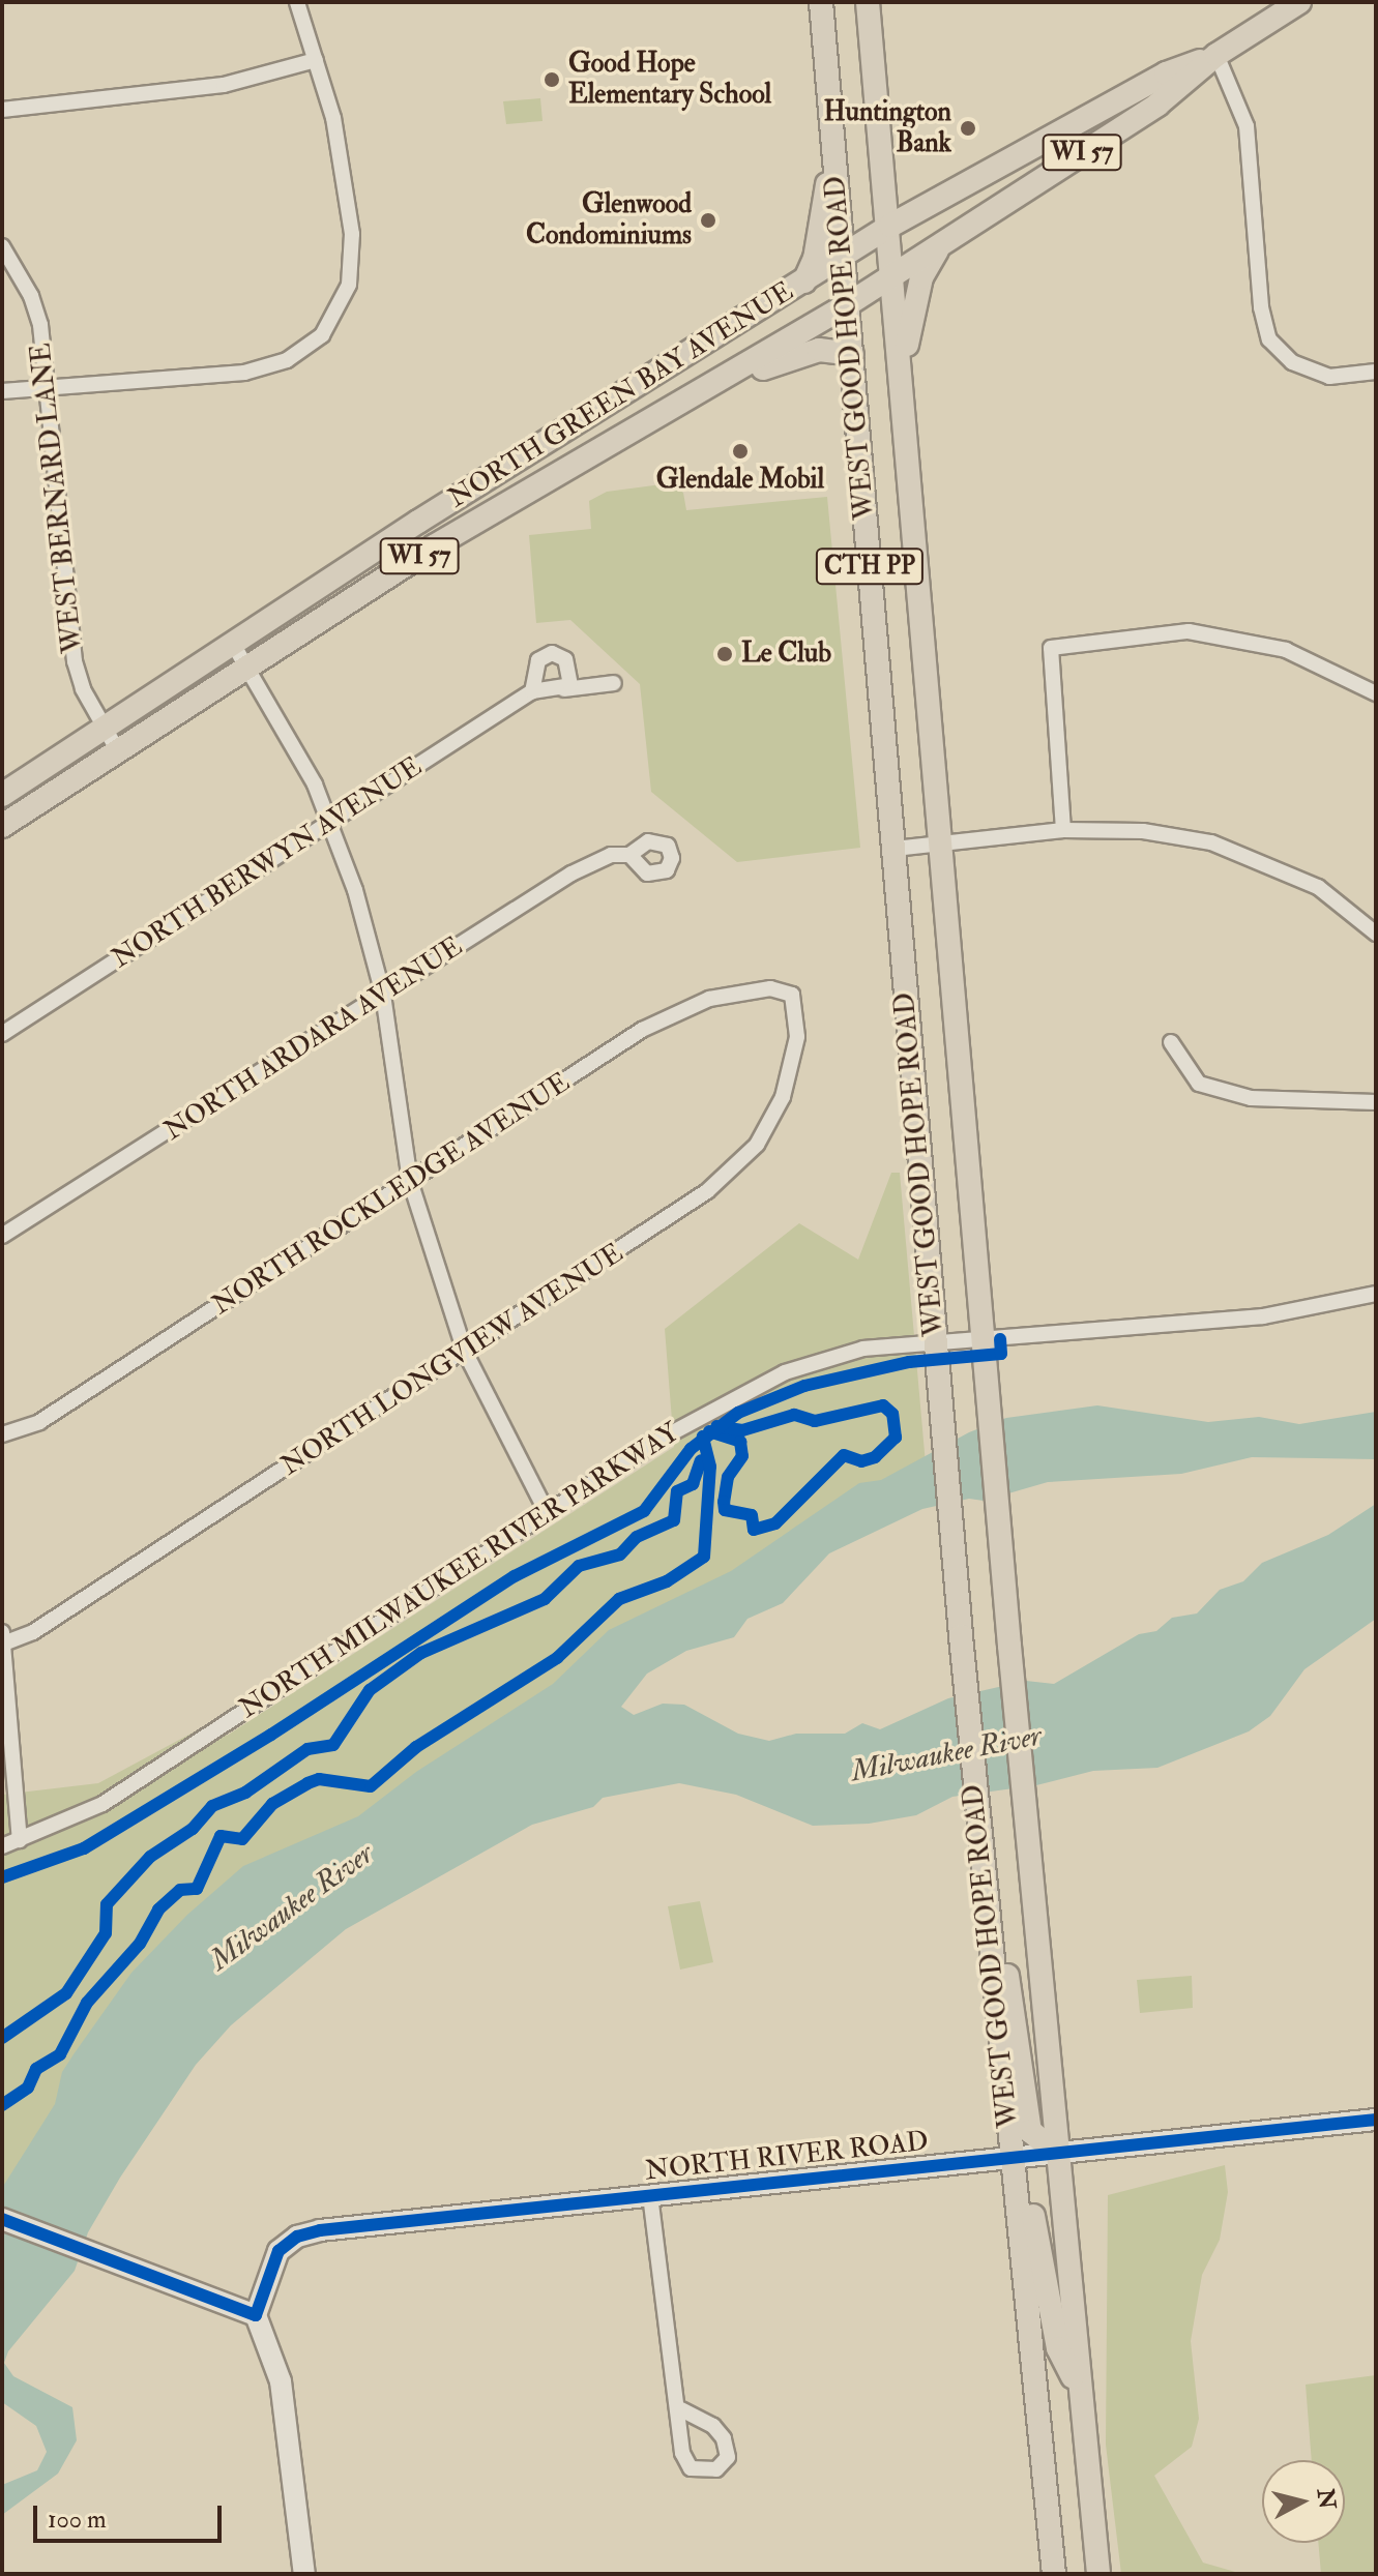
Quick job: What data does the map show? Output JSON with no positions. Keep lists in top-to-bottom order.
{
  "streets": {
    "main road": [
      "WI 57",
      "WEST GOOD HOPE ROAD",
      "NORTH GREEN BAY AVENUE",
      "CTH PP"
    ],
    "street": [
      "WEST BERNARD LANE",
      "NORTH BERWYN AVENUE",
      "NORTH ARDARA AVENUE",
      "NORTH ROCKLEDGE AVENUE",
      "NORTH LONGVIEW AVENUE",
      "NORTH MILWAUKEE RIVER PARKWAY",
      "NORTH RIVER ROAD"
    ]
  },
  "crossings": [
    ["WEST GOOD HOPE ROAD", "NORTH GREEN BAY AVENUE"],
    ["WEST GOOD HOPE ROAD", "NORTH MILWAUKEE RIVER PARKWAY"],
    ["WEST GOOD HOPE ROAD", "NORTH RIVER ROAD"],
    ["NORTH GREEN BAY AVENUE", "WEST BERNARD LANE"],
    ["NORTH ROCKLEDGE AVENUE", "NORTH LONGVIEW AVENUE"]
  ],
  "water": ["Milwaukee River"],
  "places": [
    "Good Hope Elementary School",
    "Huntington Bank",
    "Glenwood Condominiums",
    "Glendale Mobil",
    "Le Club"
  ],
  "scale_bar": "100 m",
  "north": "right"
}
